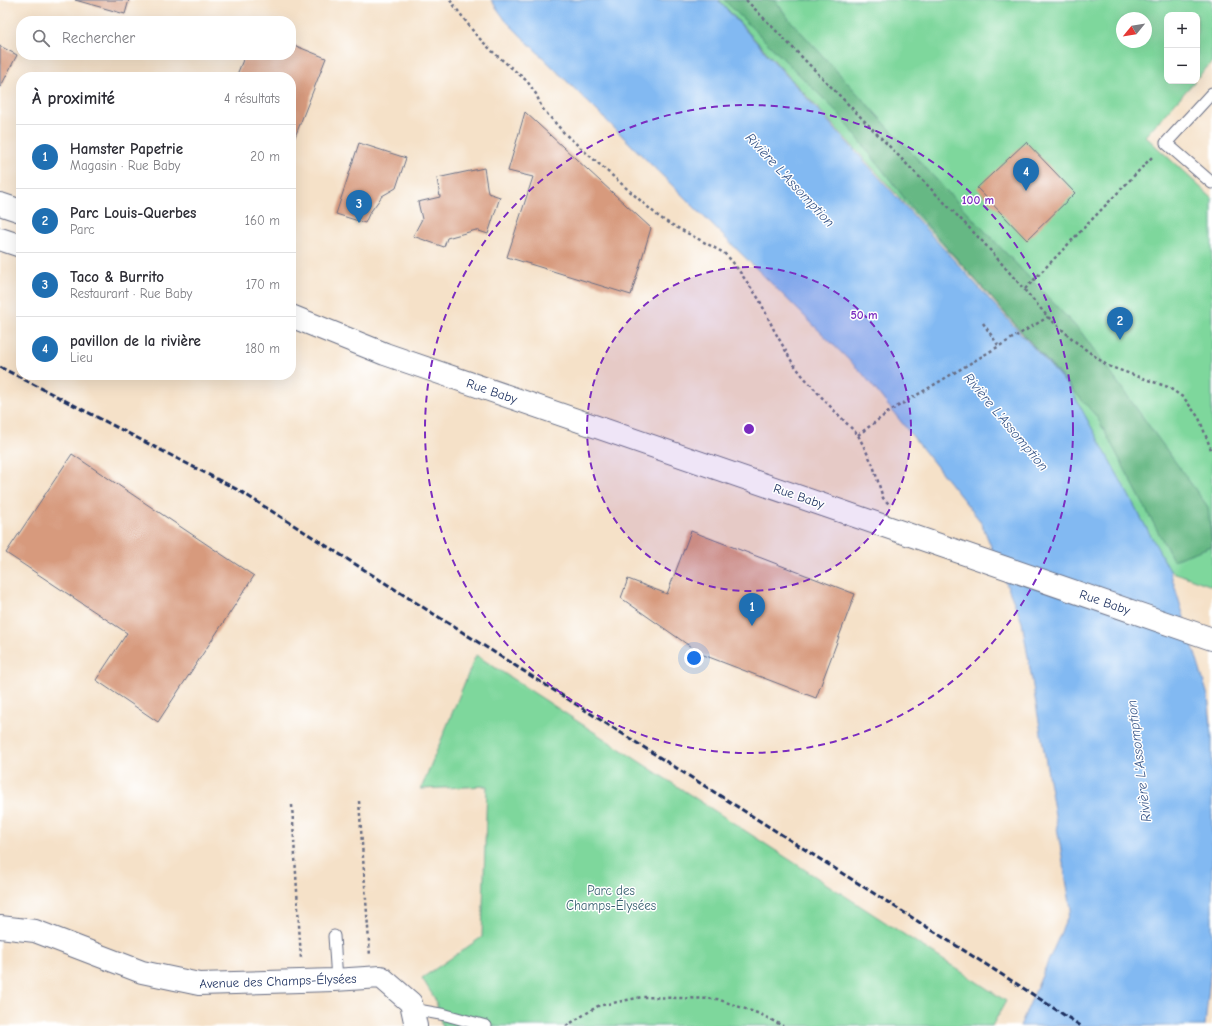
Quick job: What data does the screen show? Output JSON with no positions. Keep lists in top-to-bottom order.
{
  "streets": {
    "main road": ["Rue Baby", "Avenue des Champs-Élysées"]
  },
  "water": ["Rivière L'Assomption"],
  "parks": ["Parc des Champs-Élysées"],
  "north": "bottom left",
  "page": {
    "map_buttons": ["+", "−"],
    "search": "Rechercher",
    "heading": ["À proximité", "4 résultats"],
    "list": [
      {
        "mark": "1",
        "name": "Hamster Papetrie",
        "note": "Magasin · Rue Baby",
        "value": "20 m"
      },
      {
        "mark": "2",
        "name": "Parc Louis-Querbes",
        "note": "Parc",
        "value": "160 m"
      },
      {
        "mark": "3",
        "name": "Taco & Burrito",
        "note": "Restaurant · Rue Baby",
        "value": "170 m"
      },
      {
        "mark": "4",
        "name": "pavillon de la rivière",
        "note": "Lieu",
        "value": "180 m"
      }
    ],
    "pins": [
      "4",
      "3",
      "2",
      "1"
    ]
  },
  "rings": ["100 m", "50 m"]
}
